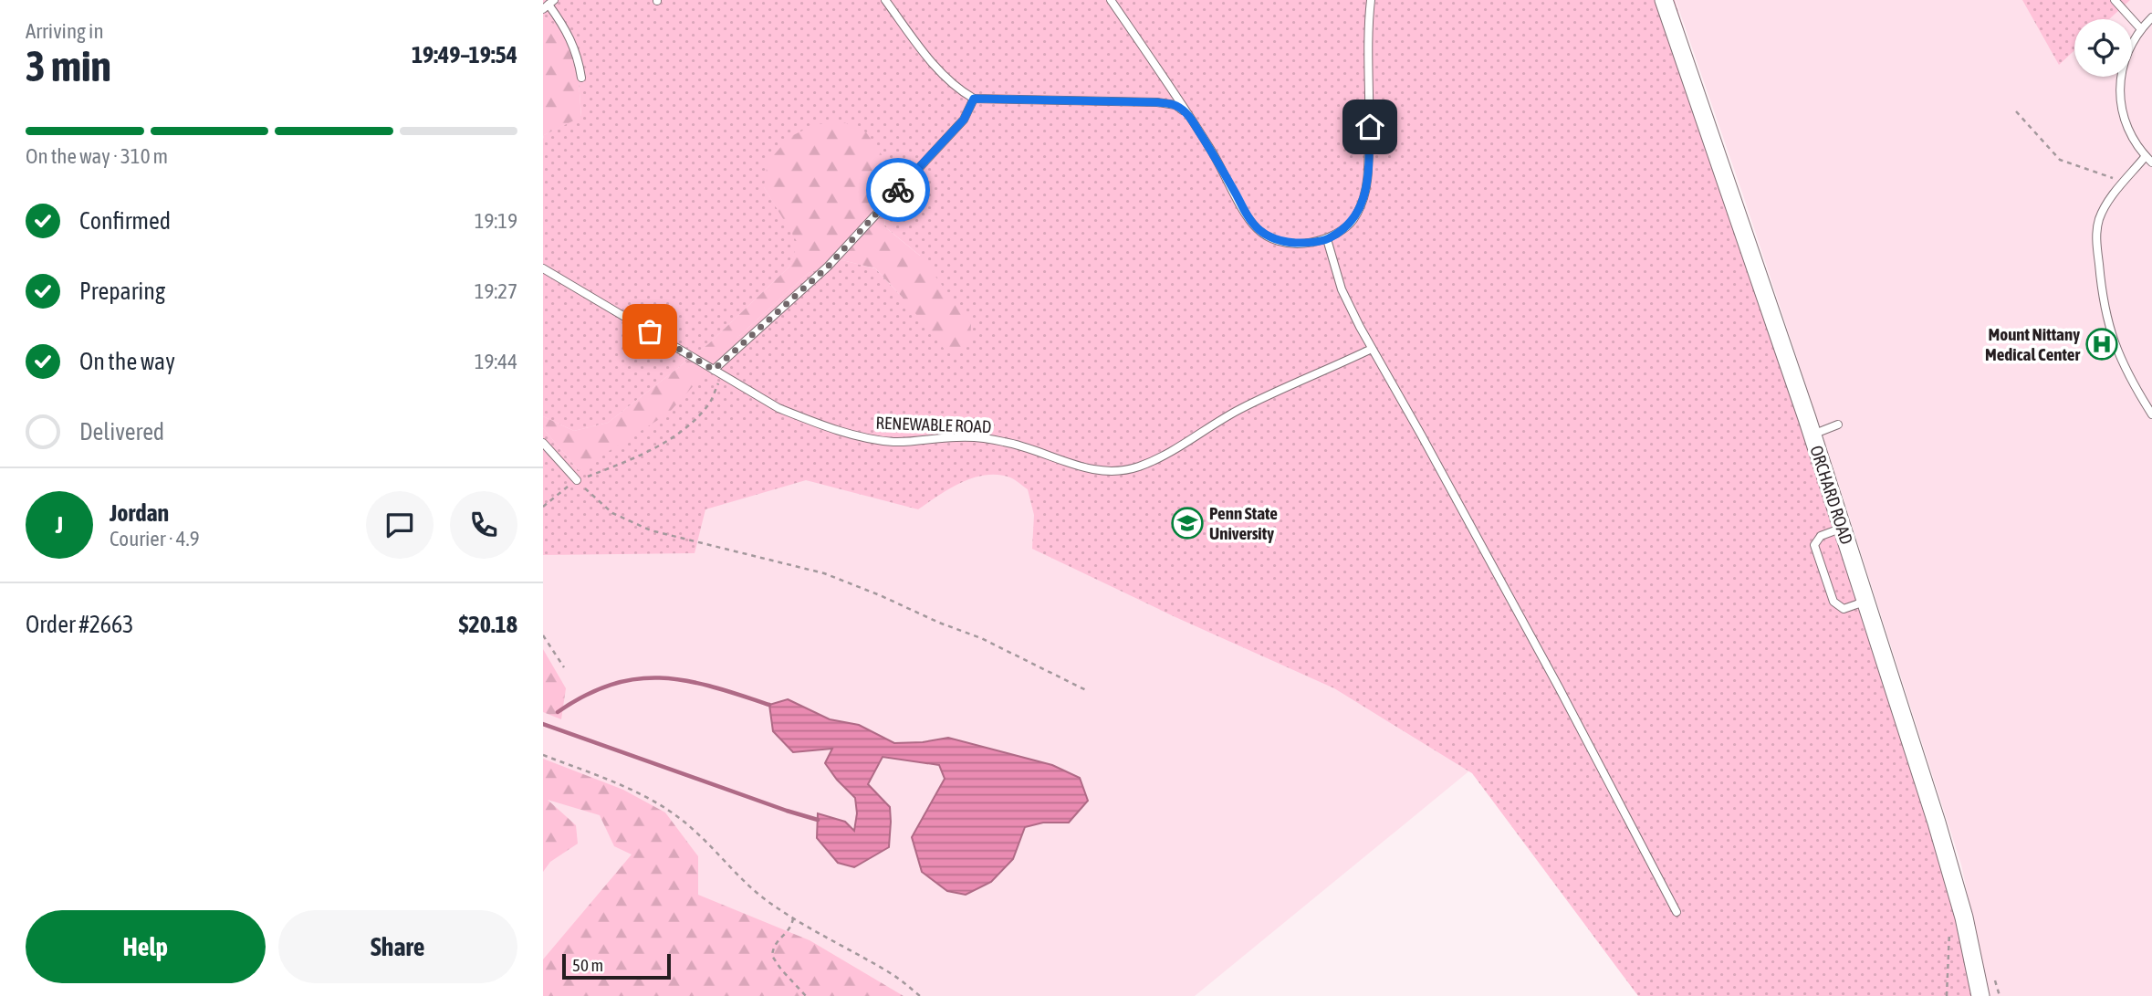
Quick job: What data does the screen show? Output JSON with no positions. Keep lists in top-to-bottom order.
{
  "streets": {
    "street": ["ORCHARD ROAD"],
    "lane": ["RENEWABLE ROAD"]
  },
  "places": {
    "hospital": ["Mount Nittany Medical Center"],
    "school or university": ["Penn State University"]
  },
  "scale_bar": "50 m",
  "page": {
    "heading": ["3 min", "Arriving in", "19:49–19:54"],
    "panel": [
      "Jordan",
      "Courier · 4.9",
      "Order #2663",
      "$20.18"
    ],
    "bar": "On the way · 310 m",
    "list": [
      ["Confirmed", "19:19"],
      ["Preparing", "19:27"],
      ["On the way", "19:44"],
      "Delivered"
    ],
    "round": "J",
    "buttons": ["Help", "Share"],
    "scale": "50 m"
  }
}
